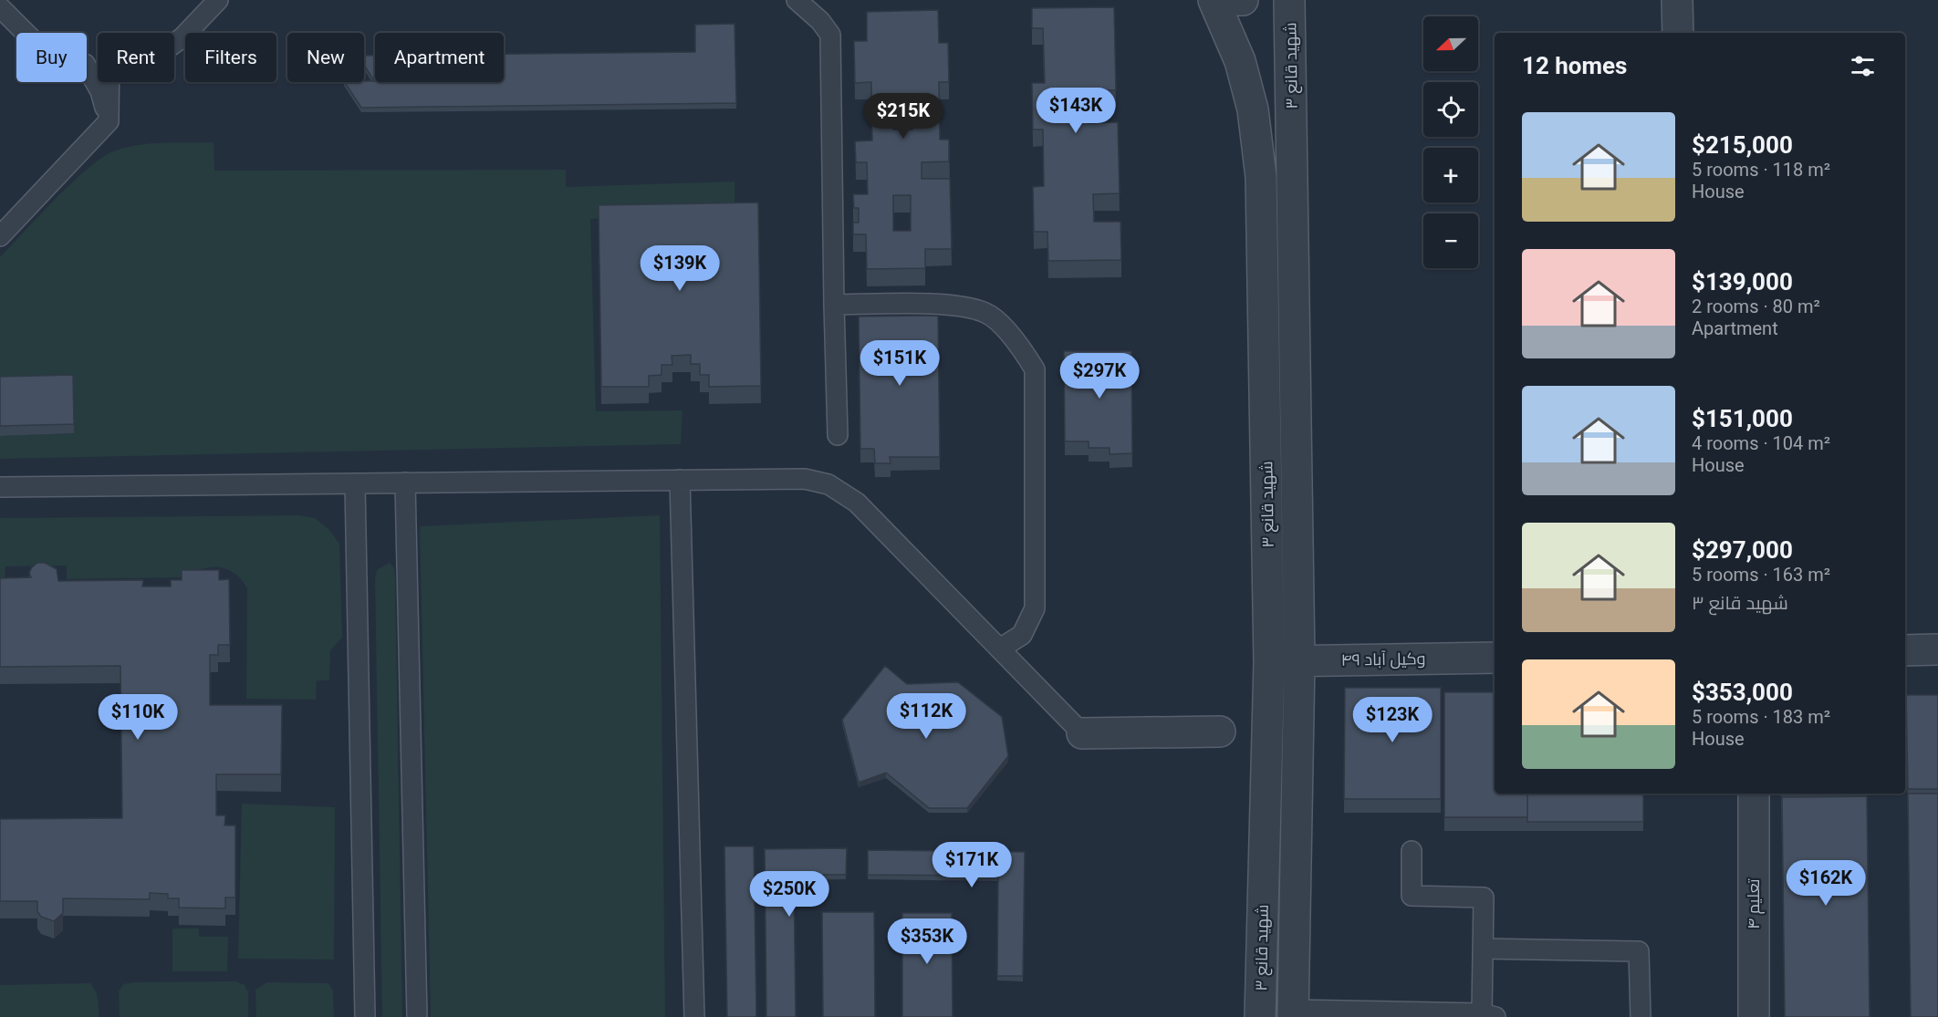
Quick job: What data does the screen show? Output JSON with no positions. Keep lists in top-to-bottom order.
{
  "streets": {
    "street": ["شهید قانع ۳", "وکیل آباد ۴۹", "تعلیم ۴"]
  },
  "crossings": [
    ["شهید قانع ۳", "وکیل آباد ۴۹"]
  ],
  "north": "left",
  "page": {
    "map_buttons": ["+", "−"],
    "chip": [
      "Buy",
      "Rent",
      "Filters",
      "New",
      "Apartment"
    ],
    "heading": "12 homes",
    "price": [
      "$143K",
      "$215K",
      "$139K",
      "$151K",
      "$297K",
      "$112K",
      "$110K",
      "$123K",
      "$171K",
      "$162K",
      "$250K",
      "$353K"
    ],
    "list": [
      {
        "name": "$215,000",
        "note": "5 rooms · 118 m² · House"
      },
      {
        "name": "$139,000",
        "note": "2 rooms · 80 m² · Apartment"
      },
      {
        "name": "$151,000",
        "note": "4 rooms · 104 m² · House"
      },
      {
        "name": "$297,000",
        "note": "5 rooms · 163 m² · شهید قانع ۳"
      },
      {
        "name": "$353,000",
        "note": "5 rooms · 183 m² · House"
      }
    ]
  }
}
